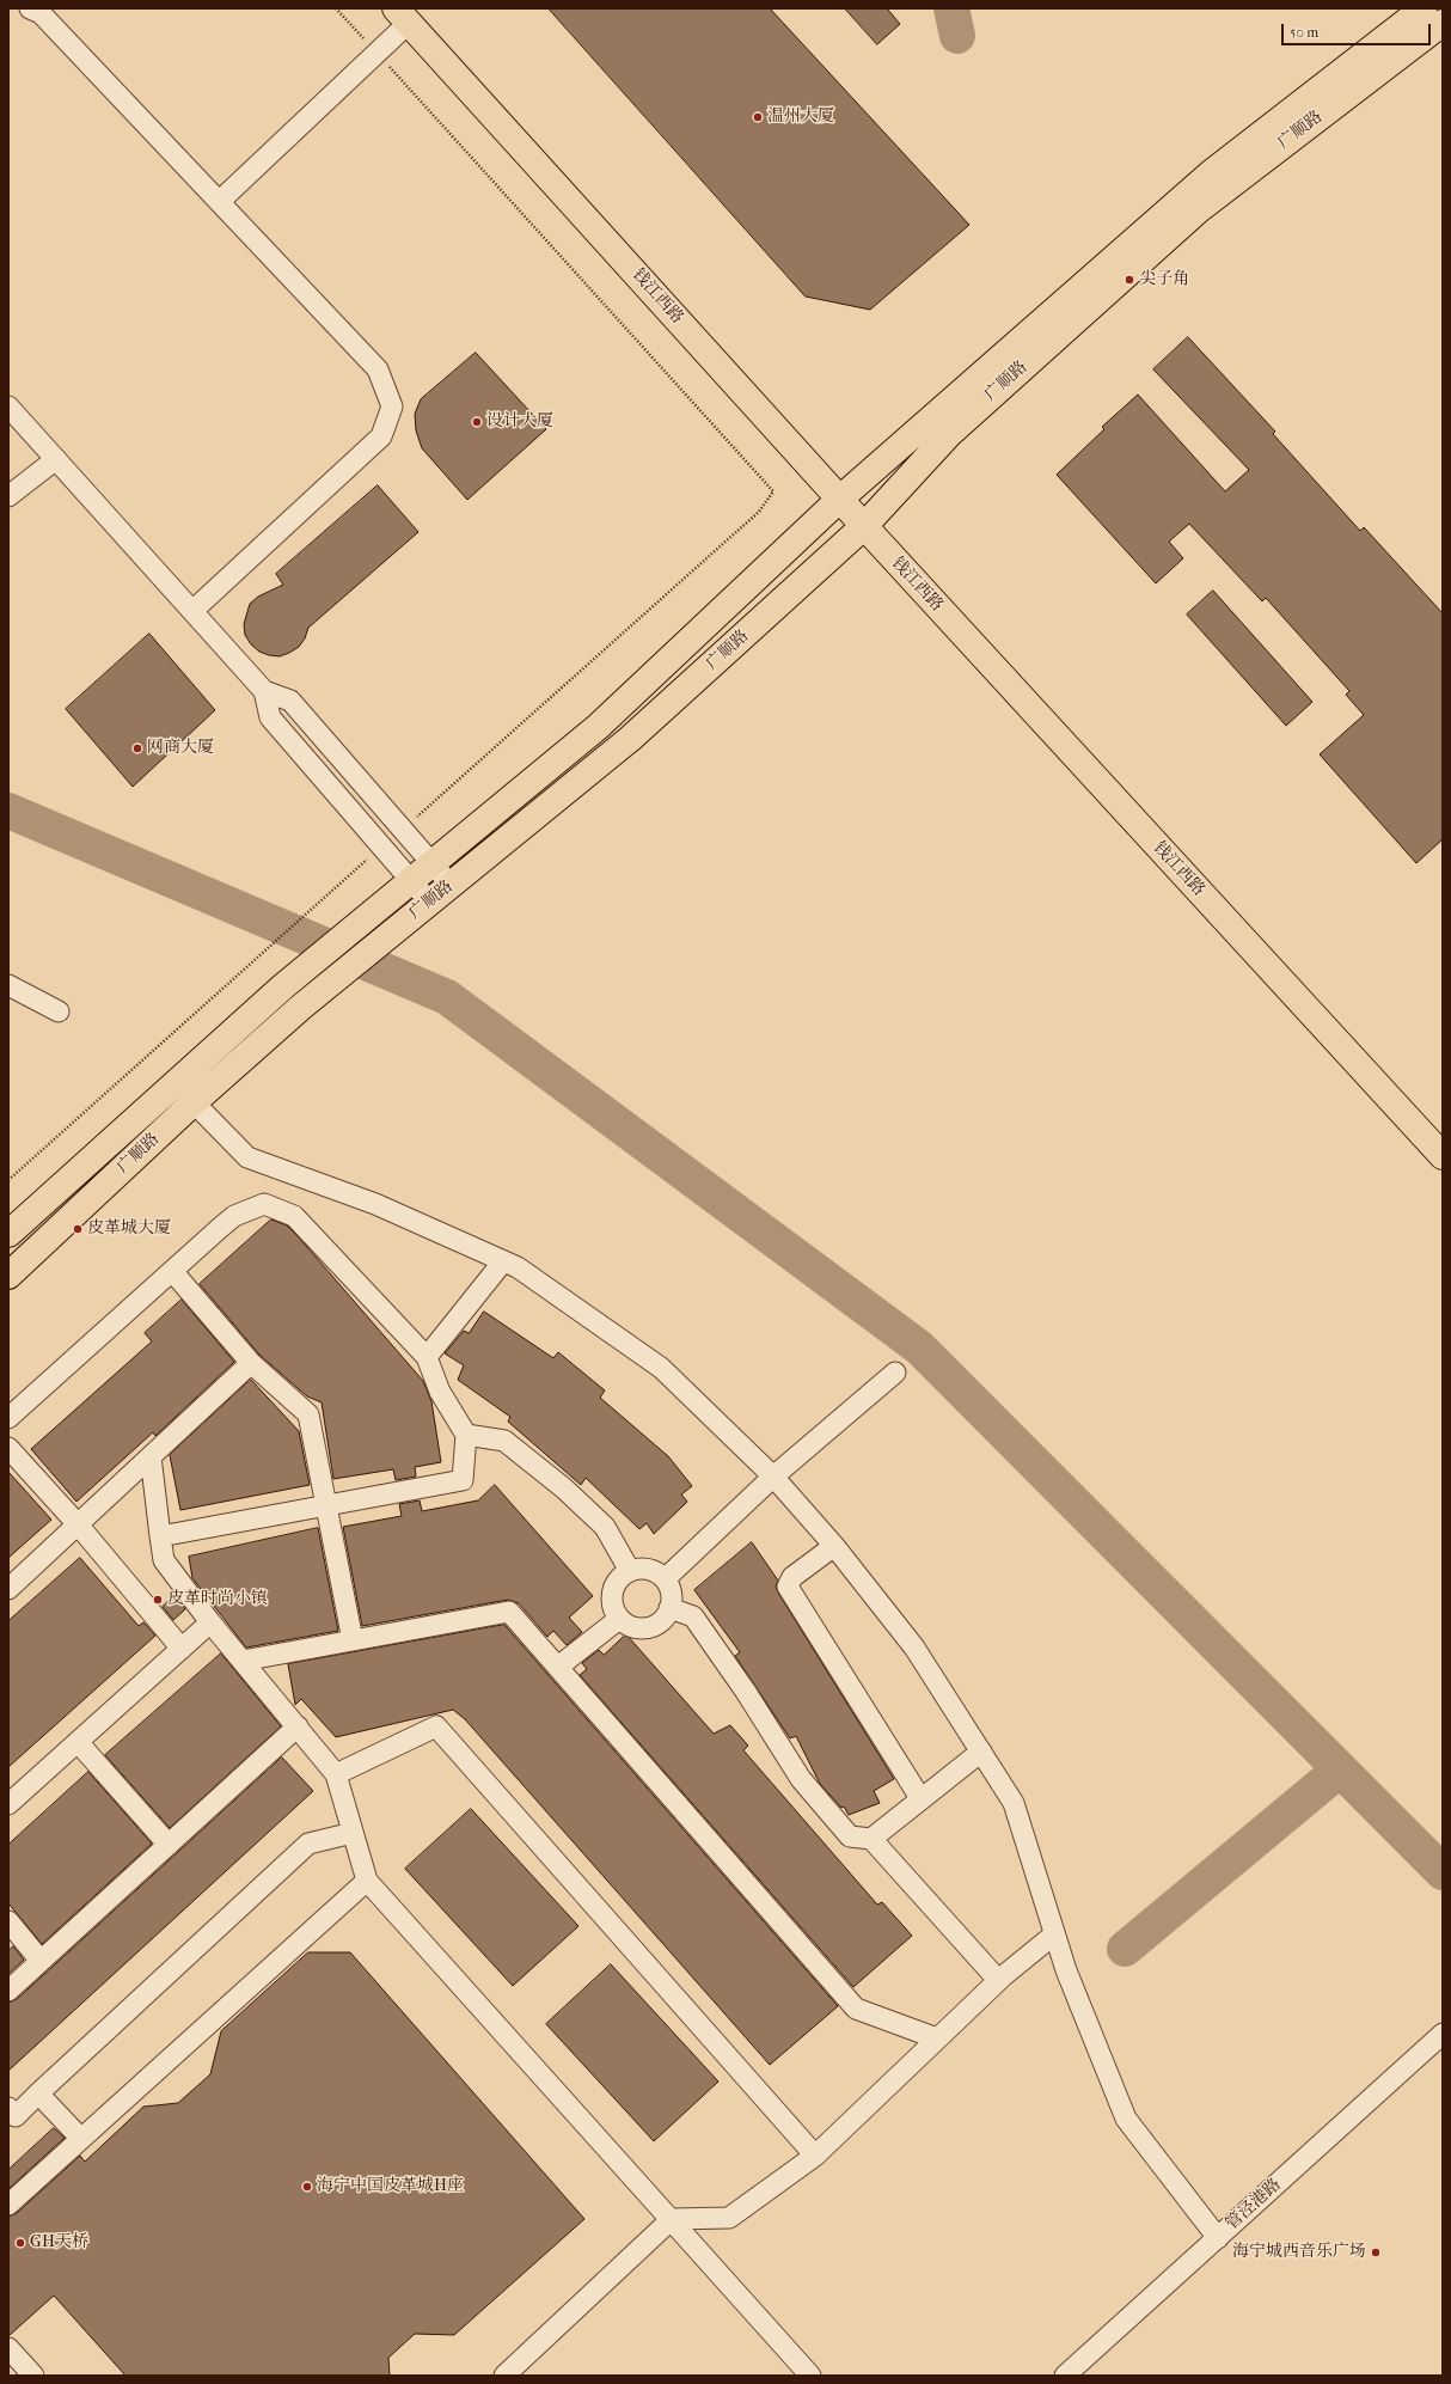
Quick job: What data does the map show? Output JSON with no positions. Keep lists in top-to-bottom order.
{
  "streets": {
    "main road": ["广顺路", "钱江西路"],
    "street": ["管泾港路"]
  },
  "crossings": [
    ["广顺路", "钱江西路"]
  ],
  "places": [
    "温州大厦",
    "尖子角",
    "设计大厦",
    "网商大厦",
    "皮革城大厦",
    "皮革时尚小镇",
    "海宁中国皮革城H座",
    "GH天桥",
    "海宁城西音乐广场"
  ],
  "scale_bar": "50 m"
}
